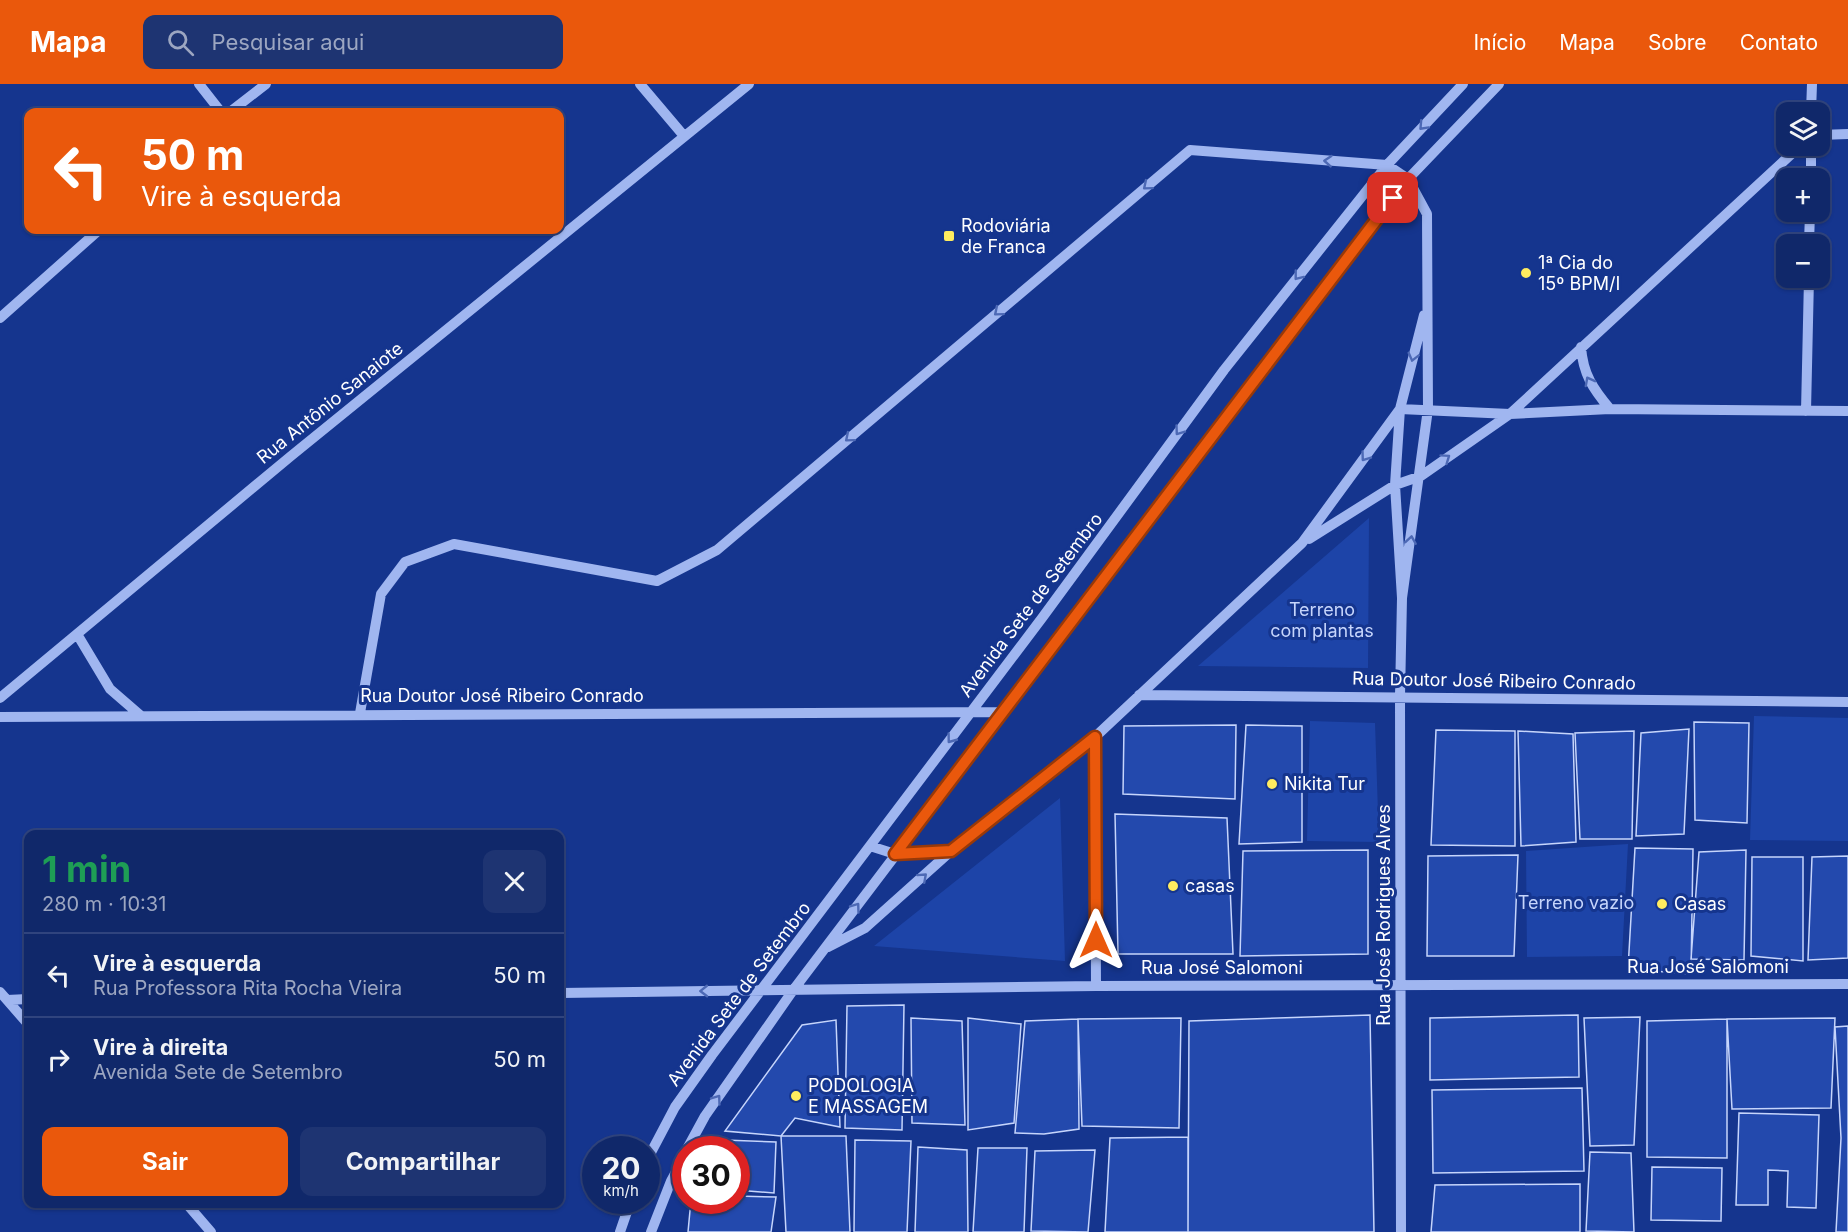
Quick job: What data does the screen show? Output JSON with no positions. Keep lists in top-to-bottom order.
{
  "streets": {
    "street": [
      "Rua Antônio Sanaiote",
      "Avenida Sete de Setembro",
      "Rua Doutor José Ribeiro Conrado",
      "Rua José Rodrigues Alves",
      "Rua José Salomoni"
    ]
  },
  "crossings": [
    ["Avenida Sete de Setembro", "Rua Doutor José Ribeiro Conrado"],
    ["Avenida Sete de Setembro", "Rua José Rodrigues Alves"],
    ["Avenida Sete de Setembro", "Rua José Salomoni"],
    ["Rua Doutor José Ribeiro Conrado", "Rua José Rodrigues Alves"],
    ["Rua José Rodrigues Alves", "Rua José Salomoni"]
  ],
  "parks": ["Terreno com plantas", "Terreno vazio"],
  "places": {
    "transit": ["Rodoviária de Franca"],
    "other": [
      "1ª Cia do 15º BPM/I",
      "Nikita Tur",
      "casas",
      "Casas",
      "PODOLOGIA E MASSAGEM"
    ]
  },
  "page": {
    "header": "Mapa",
    "search": "Pesquisar aqui",
    "nav": [
      "Início",
      "Mapa",
      "Sobre",
      "Contato"
    ],
    "map_buttons": ["+", "−"],
    "turn": ["50 m", "Vire à esquerda"],
    "heading": ["1 min", "280 m · 10:31"],
    "list": [
      {
        "name": "Vire à esquerda",
        "note": "Rua Professora Rita Rocha Vieira",
        "value": "50 m"
      },
      {
        "name": "Vire à direita",
        "note": "Avenida Sete de Setembro",
        "value": "50 m"
      }
    ],
    "buttons": ["Sair", "Compartilhar"],
    "speed": "20 km/h",
    "limit": "30"
  }
}
